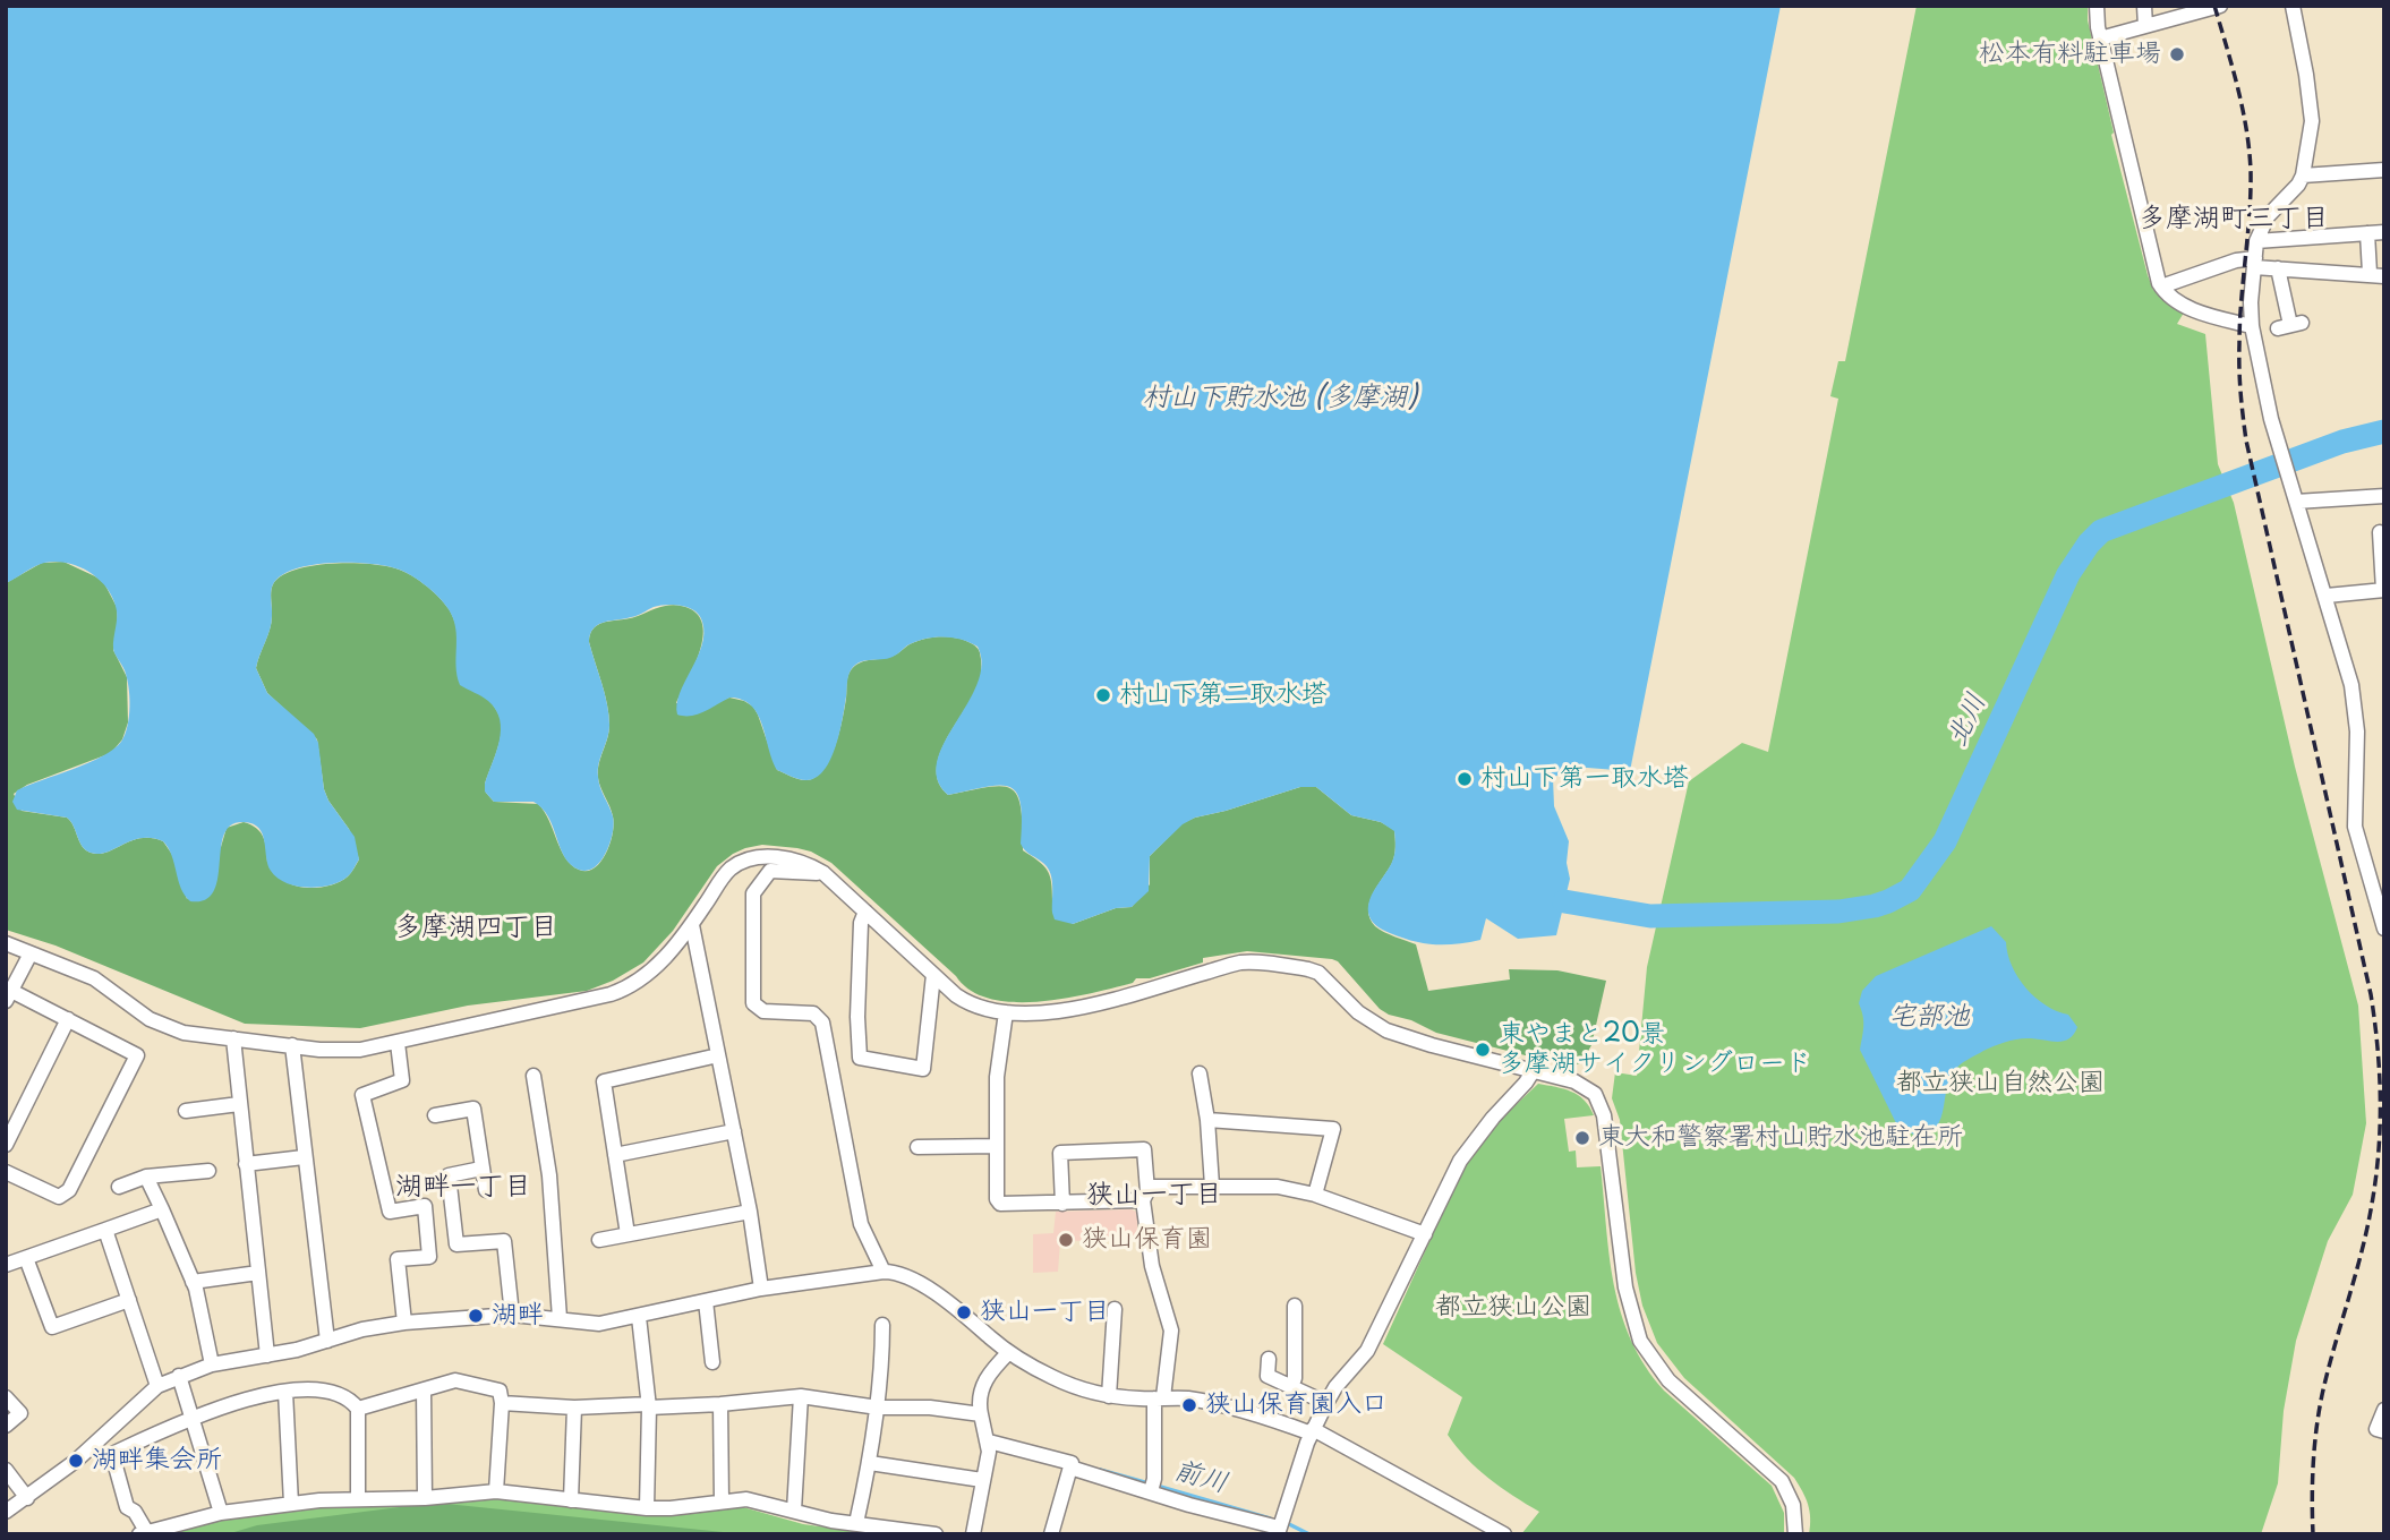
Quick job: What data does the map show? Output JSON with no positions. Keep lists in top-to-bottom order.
{
  "districts": [
    "多摩湖町三丁目",
    "多摩湖四丁目",
    "湖畔一丁目",
    "狭山一丁目"
  ],
  "water": [
    "村山下貯水池 (多摩湖)",
    "北川",
    "宅部池",
    "前川"
  ],
  "parks": ["都立狭山自然公園", "都立狭山公園"],
  "places": [
    "松本有料駐車場",
    "村山下第二取水塔",
    "村山下第一取水塔",
    "東やまと20景 多摩湖サイクリングロード",
    "東大和警察署村山貯水池駐在所",
    "狭山保育園",
    "狭山一丁目",
    "湖畔",
    "狭山保育園入口",
    "湖畔集会所"
  ]
}
